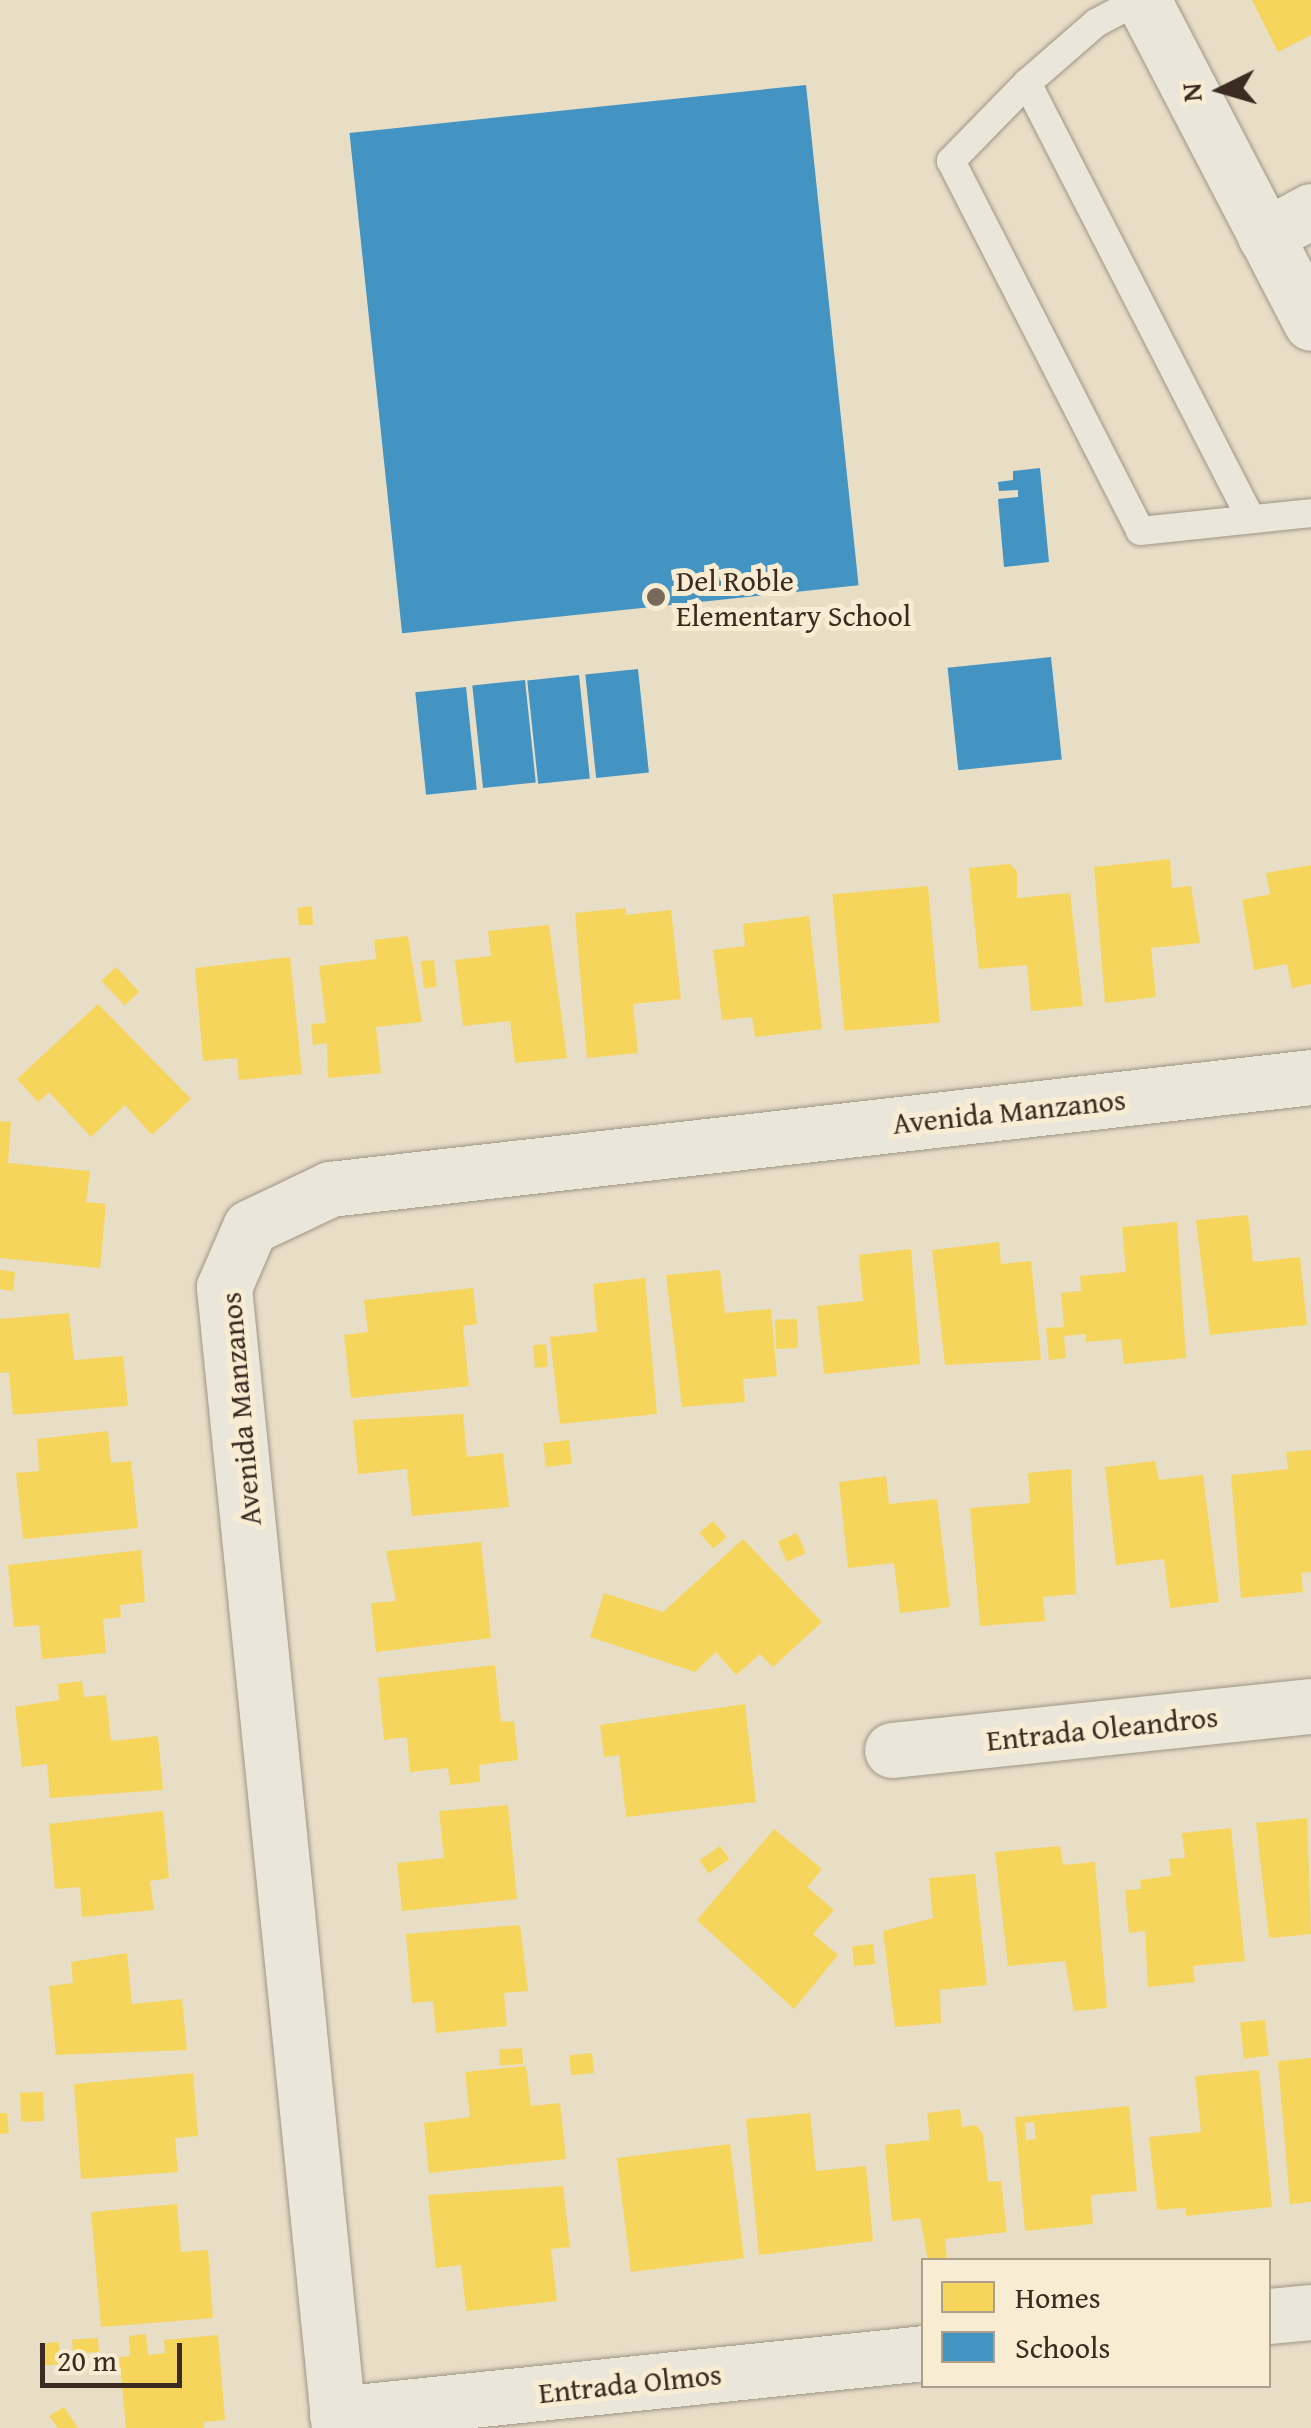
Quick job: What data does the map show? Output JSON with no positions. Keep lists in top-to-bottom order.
{
  "streets": {
    "street": ["Avenida Manzanos", "Entrada Oleandros", "Entrada Olmos"]
  },
  "crossings": [
    ["Avenida Manzanos", "Entrada Olmos"]
  ],
  "places": ["Del Roble Elementary School"],
  "legend": ["Homes", "Schools"],
  "scale_bar": "20 m",
  "north": "left"
}
